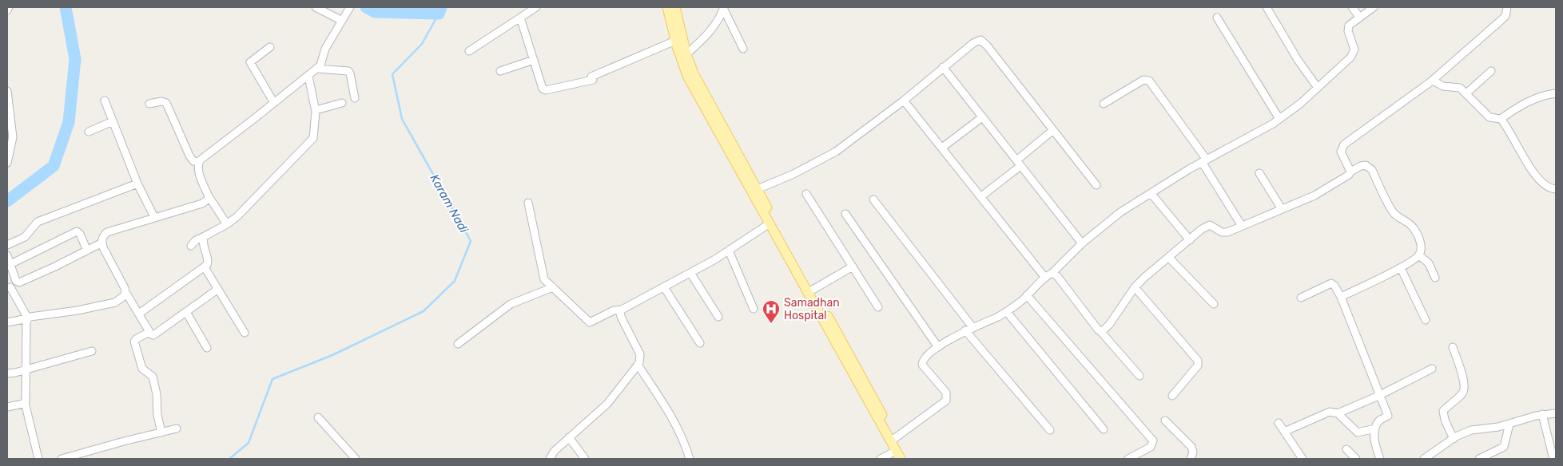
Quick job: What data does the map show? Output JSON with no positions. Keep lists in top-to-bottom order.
{
  "water": ["Karam Nadi"],
  "places": {
    "hospital": ["Samadhan Hospital"]
  }
}
